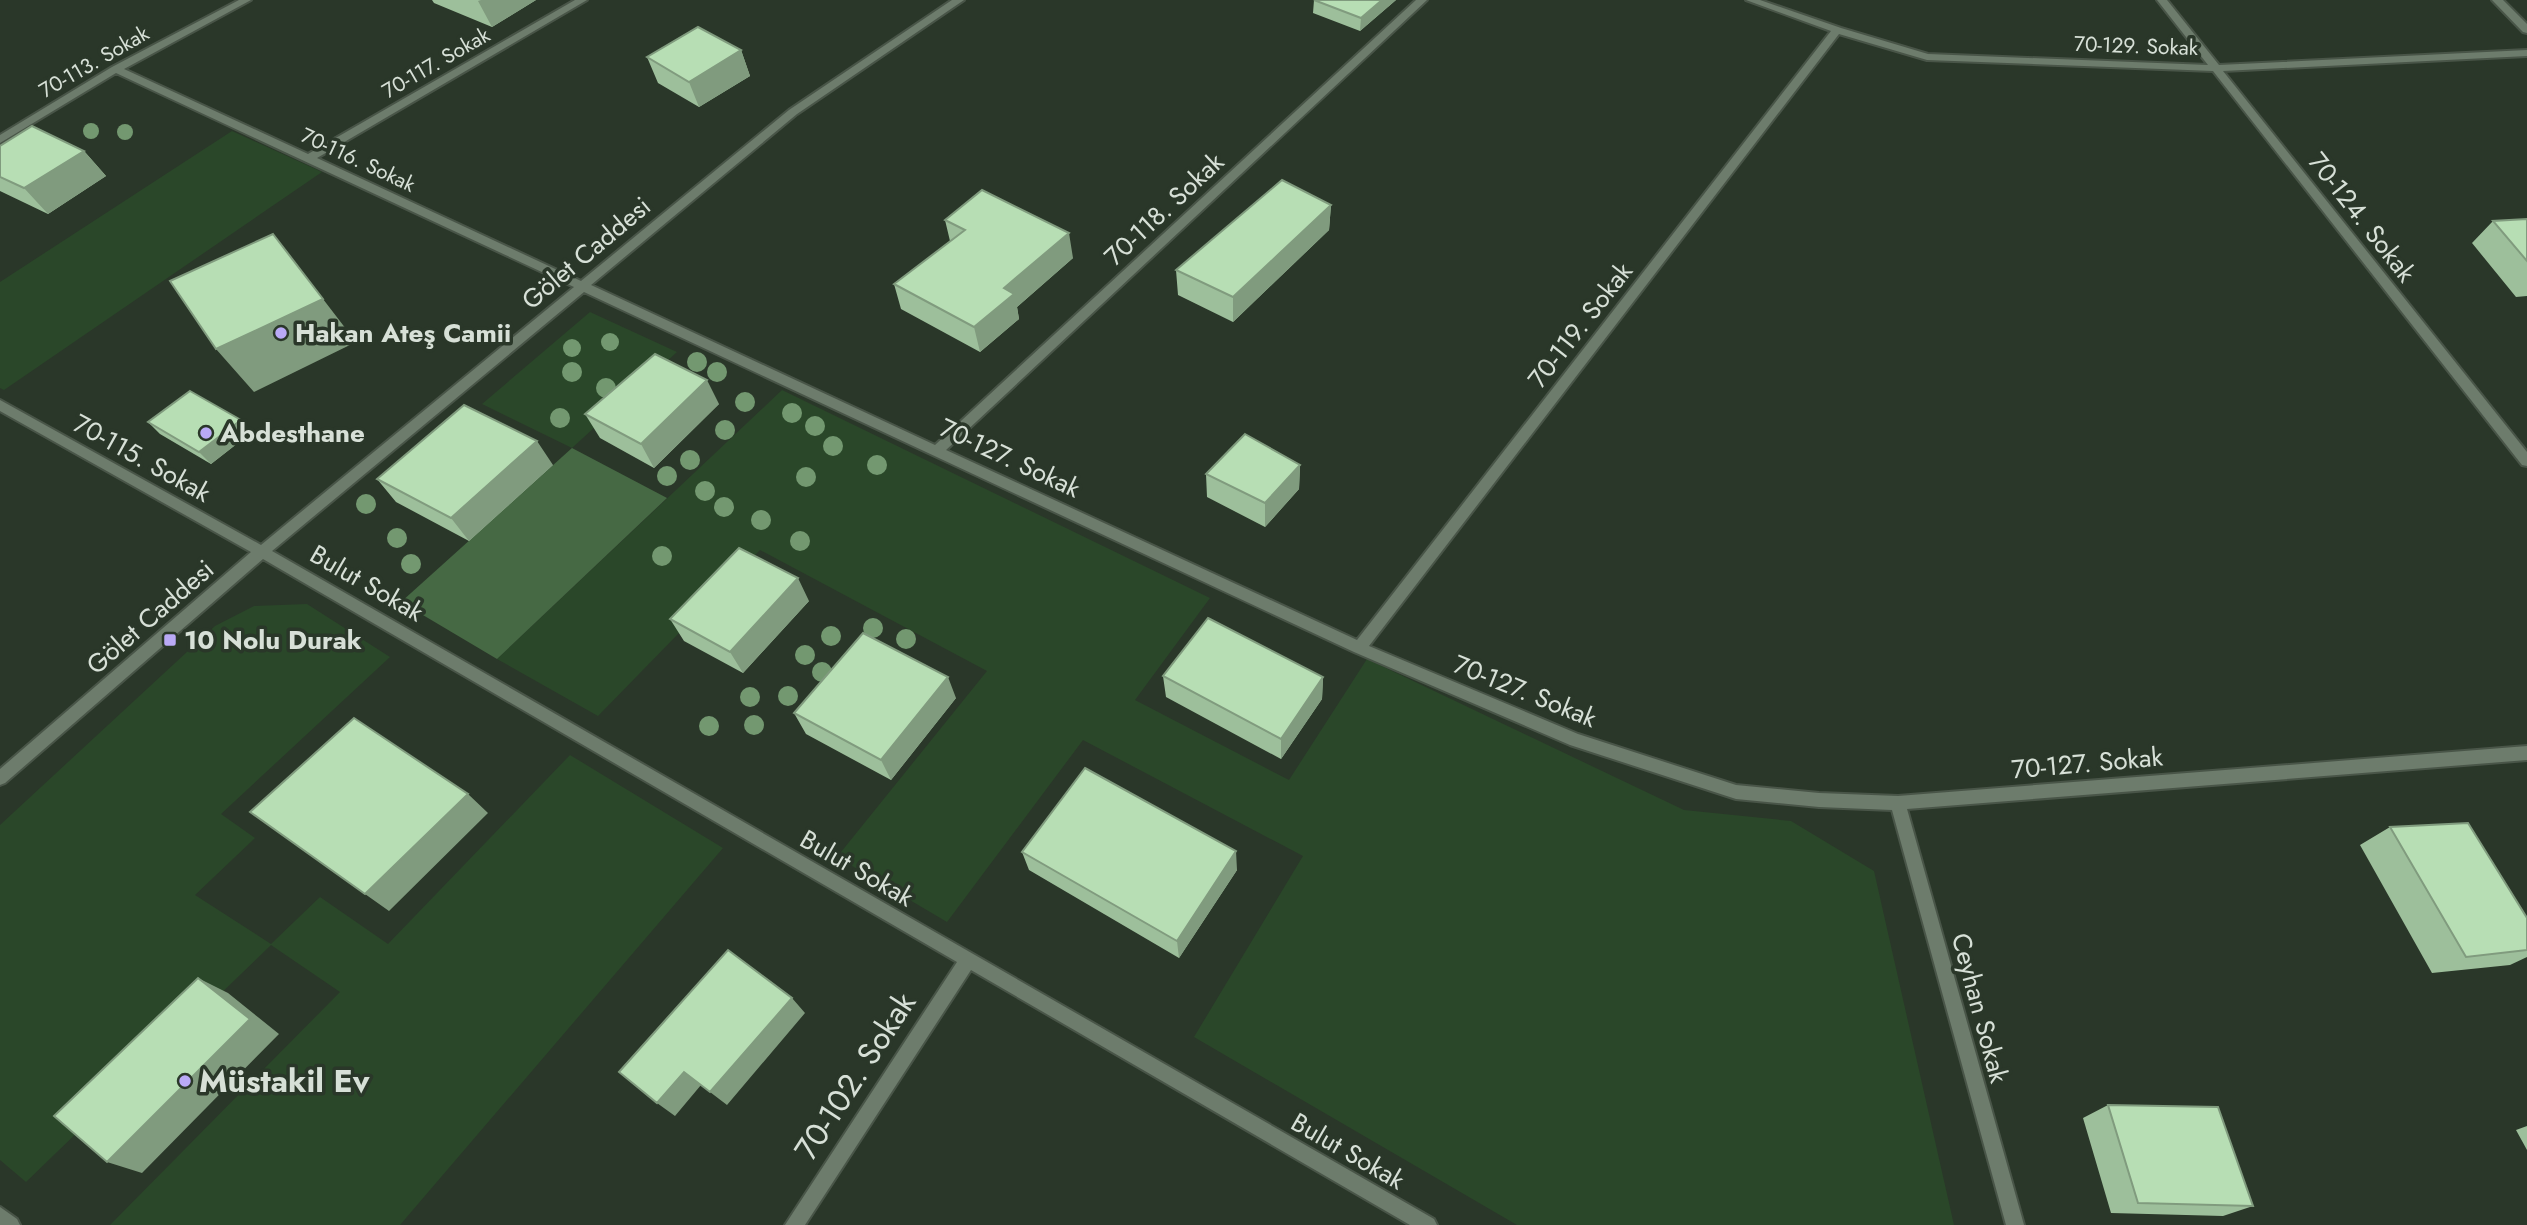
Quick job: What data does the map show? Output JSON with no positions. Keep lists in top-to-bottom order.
{
  "streets": {
    "street": [
      "70-129. Sokak",
      "70-113. Sokak",
      "70-117. Sokak",
      "70-116. Sokak",
      "70-118. Sokak",
      "70-124. Sokak",
      "Gölet Caddesi",
      "70-119. Sokak",
      "70-115. Sokak",
      "70-127. Sokak",
      "Bulut Sokak",
      "Ceyhan Sokak",
      "70-102. Sokak"
    ]
  },
  "crossings": [
    ["70-129. Sokak", "70-124. Sokak"],
    ["70-129. Sokak", "70-119. Sokak"],
    ["70-113. Sokak", "70-116. Sokak"],
    ["70-117. Sokak", "70-116. Sokak"],
    ["70-116. Sokak", "Gölet Caddesi"],
    ["70-116. Sokak", "70-127. Sokak"],
    ["70-118. Sokak", "70-127. Sokak"],
    ["Gölet Caddesi", "70-115. Sokak"],
    ["Gölet Caddesi", "70-127. Sokak"],
    ["Gölet Caddesi", "Bulut Sokak"],
    ["70-119. Sokak", "70-127. Sokak"],
    ["70-115. Sokak", "Bulut Sokak"],
    ["70-127. Sokak", "Ceyhan Sokak"],
    ["Bulut Sokak", "70-102. Sokak"]
  ],
  "places": {
    "other": ["Hakan Ateş Camii", "Abdesthane", "Müstakil Ev"],
    "transit": ["10 Nolu Durak"]
  }
}
